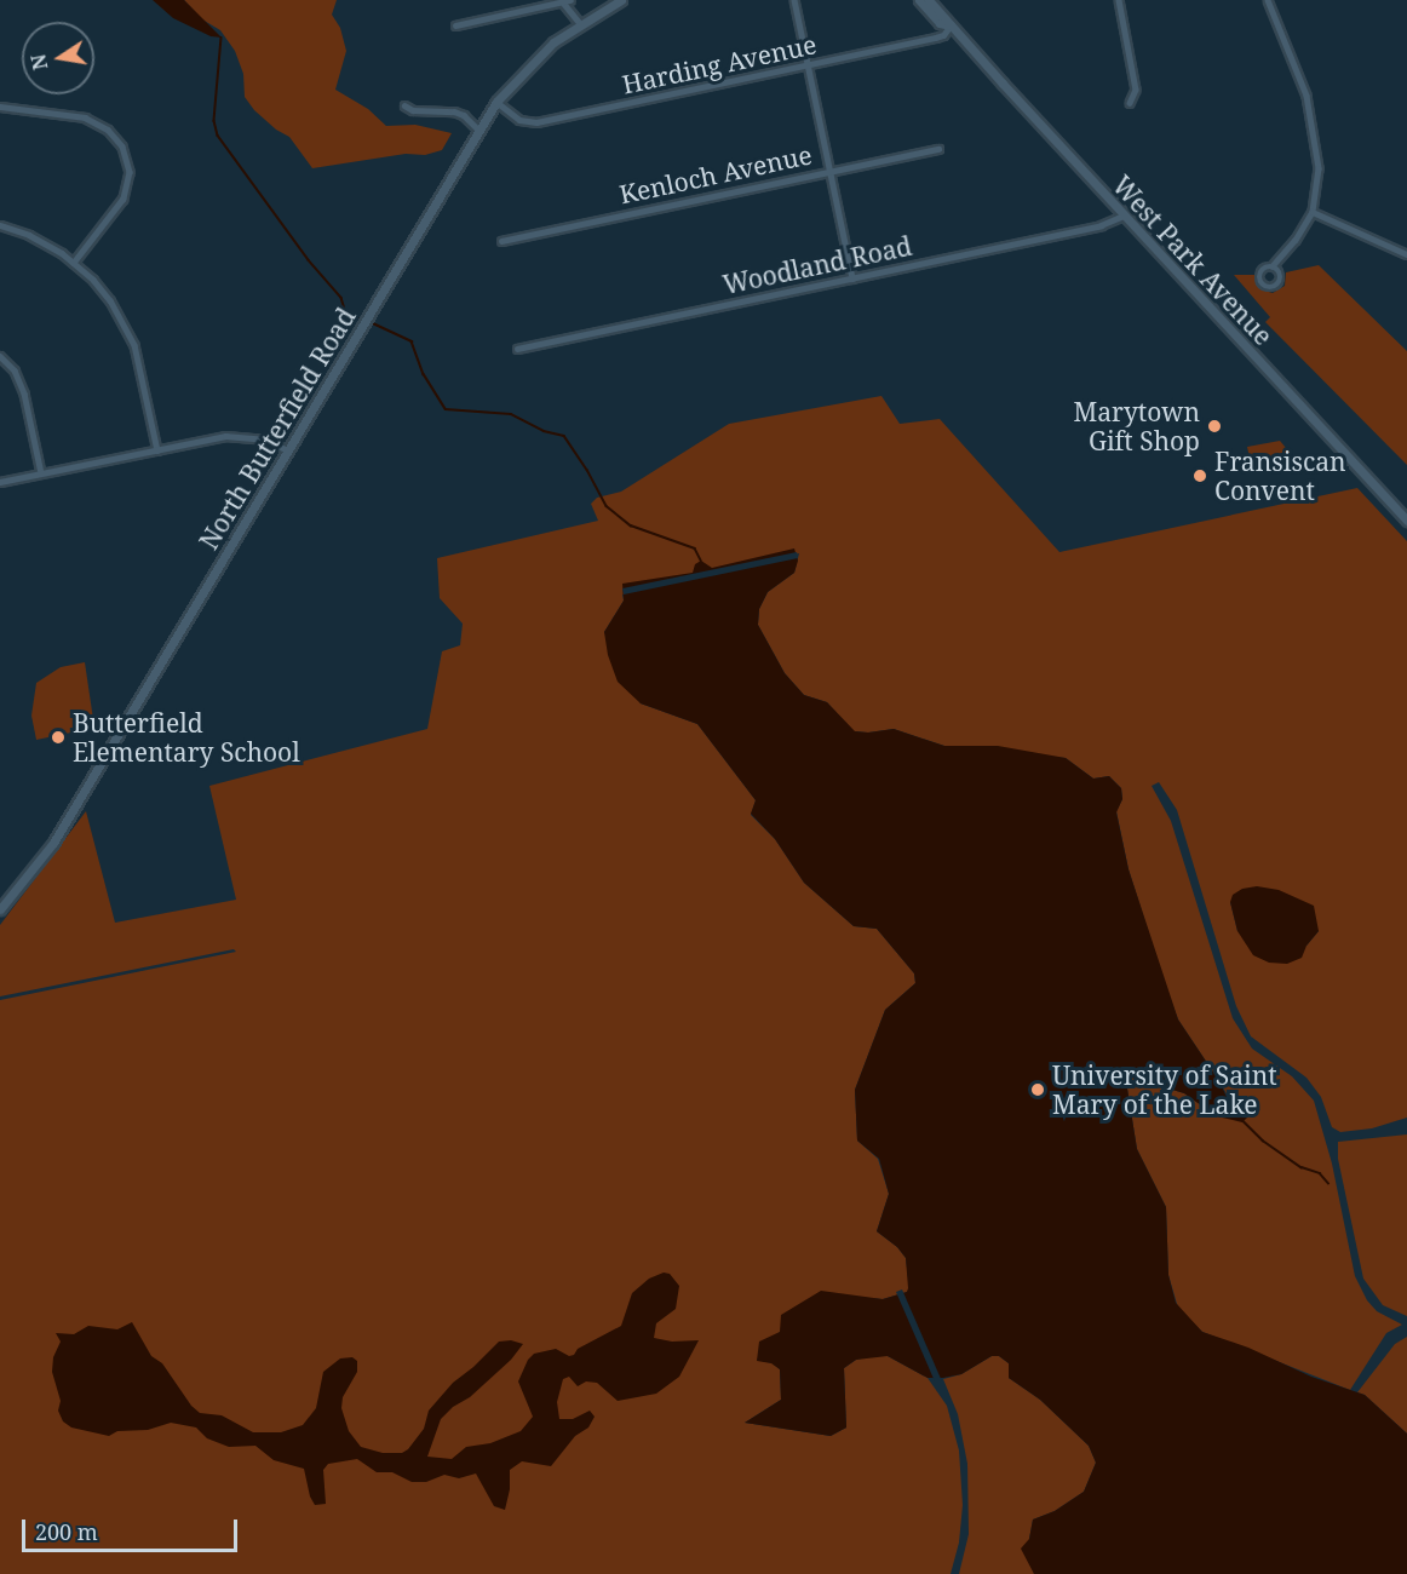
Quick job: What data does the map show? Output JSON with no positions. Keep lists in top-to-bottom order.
{
  "streets": {
    "main road": ["West Park Avenue", "North Butterfield Road"],
    "street": ["Harding Avenue", "Kenloch Avenue", "Woodland Road"]
  },
  "crossings": [
    ["Harding Avenue", "West Park Avenue"],
    ["Harding Avenue", "North Butterfield Road"],
    ["West Park Avenue", "Woodland Road"]
  ],
  "places": [
    "Marytown Gift Shop",
    "Fransiscan Convent",
    "Butterfield Elementary School",
    "University of Saint Mary of the Lake"
  ],
  "scale_bar": "200 m",
  "north": "left"
}
